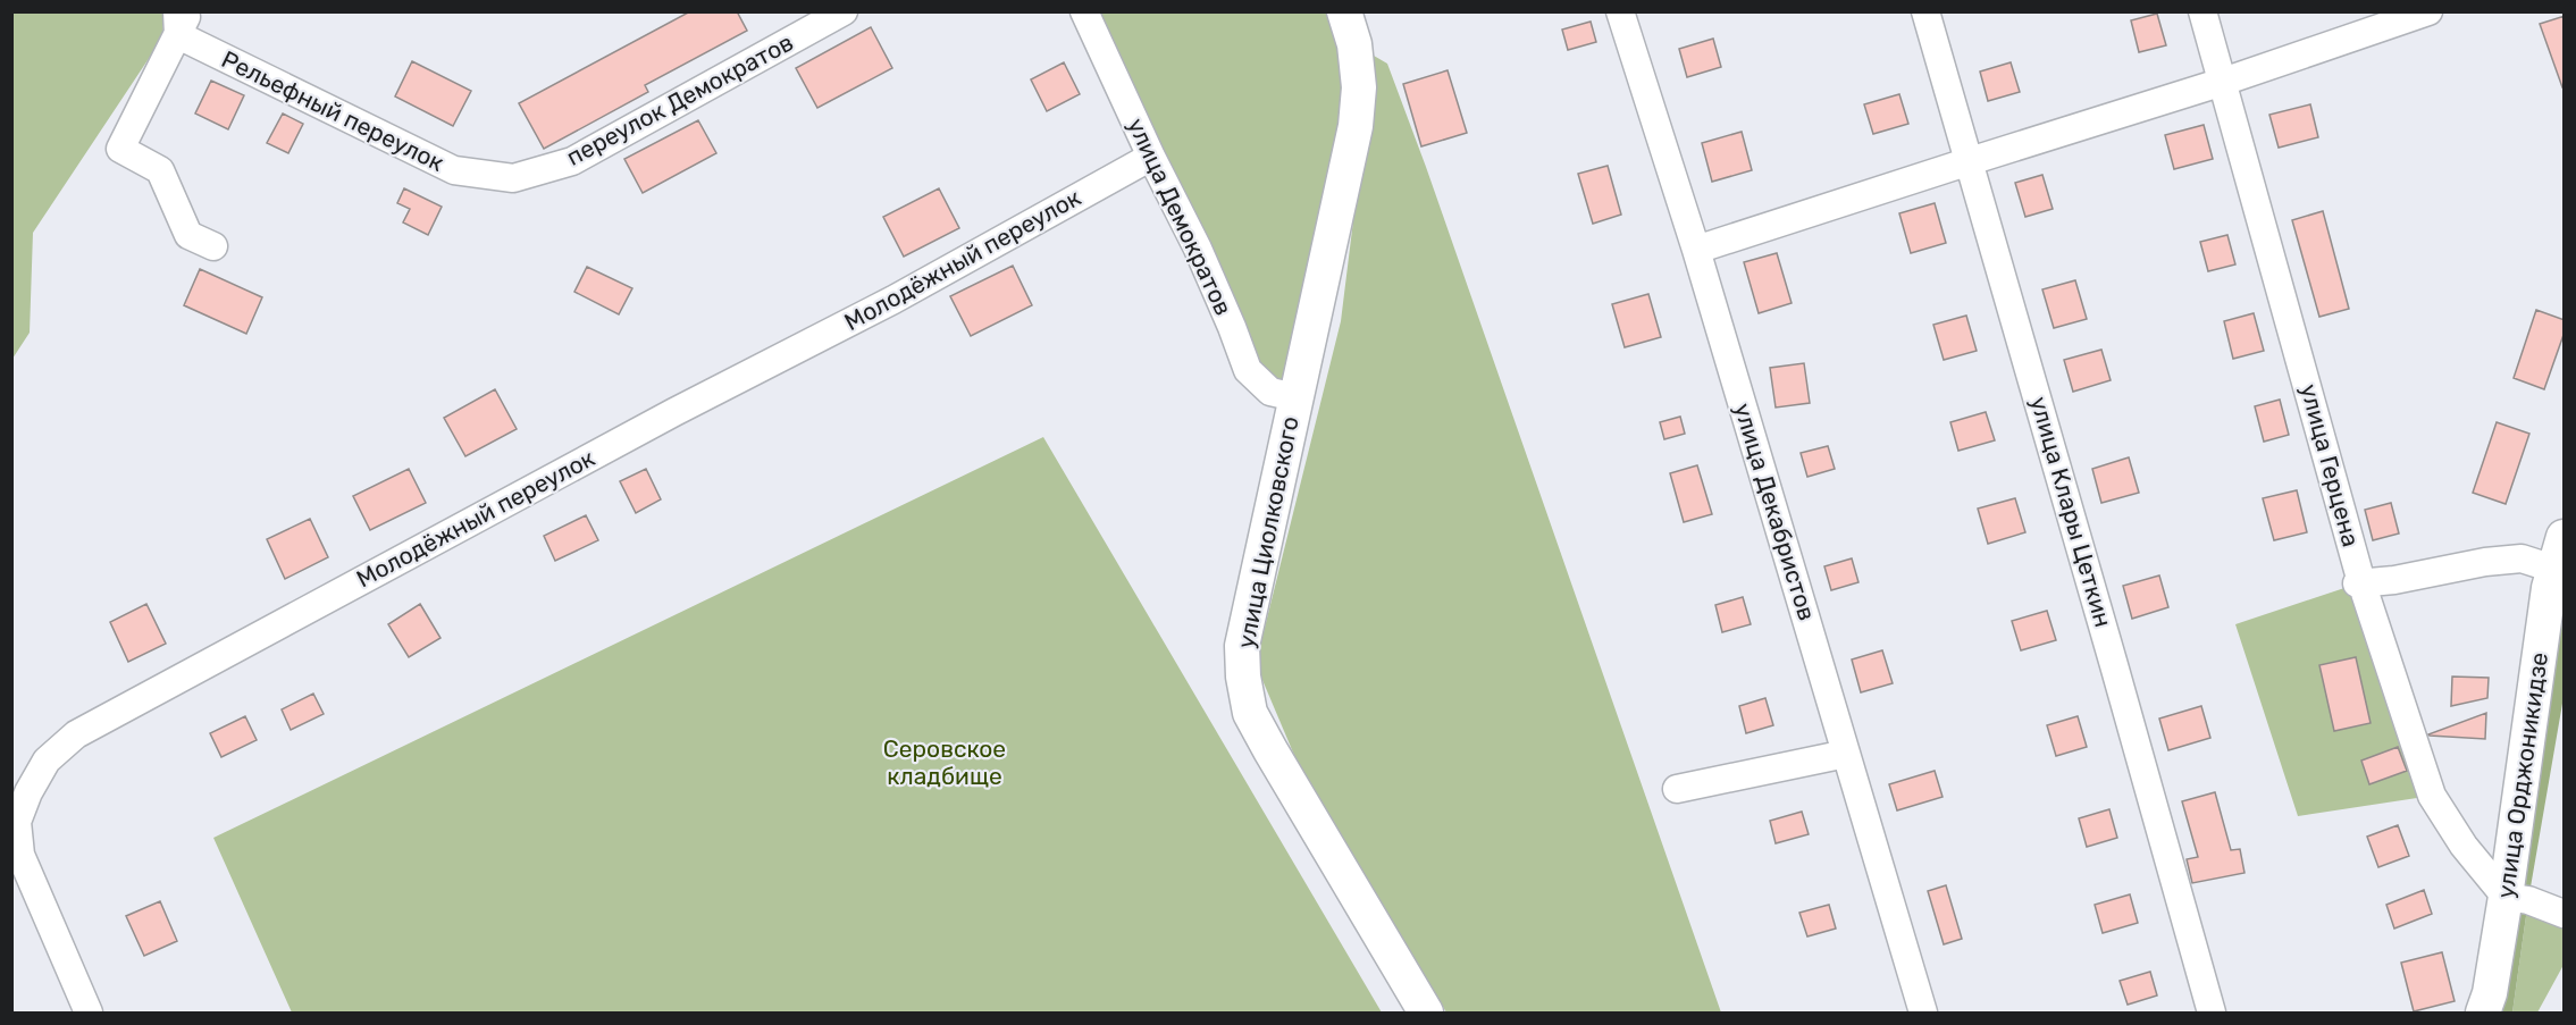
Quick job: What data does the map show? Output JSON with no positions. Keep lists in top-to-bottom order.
{
  "streets": {
    "main road": ["улица Циолковского", "улица Орджоникидзе"],
    "street": [
      "переулок Демократов",
      "Рельефный переулок",
      "улица Демократов",
      "Молодёжный переулок",
      "улица Герцена",
      "улица Декабристов",
      "улица Клары Цеткин"
    ]
  },
  "crossings": [
    ["переулок Демократов", "Рельефный переулок"],
    ["улица Демократов", "Молодёжный переулок"],
    ["улица Демократов", "улица Циолковского"],
    ["улица Герцена", "улица Орджоникидзе"]
  ],
  "parks": ["Серовское кладбище"]
}
